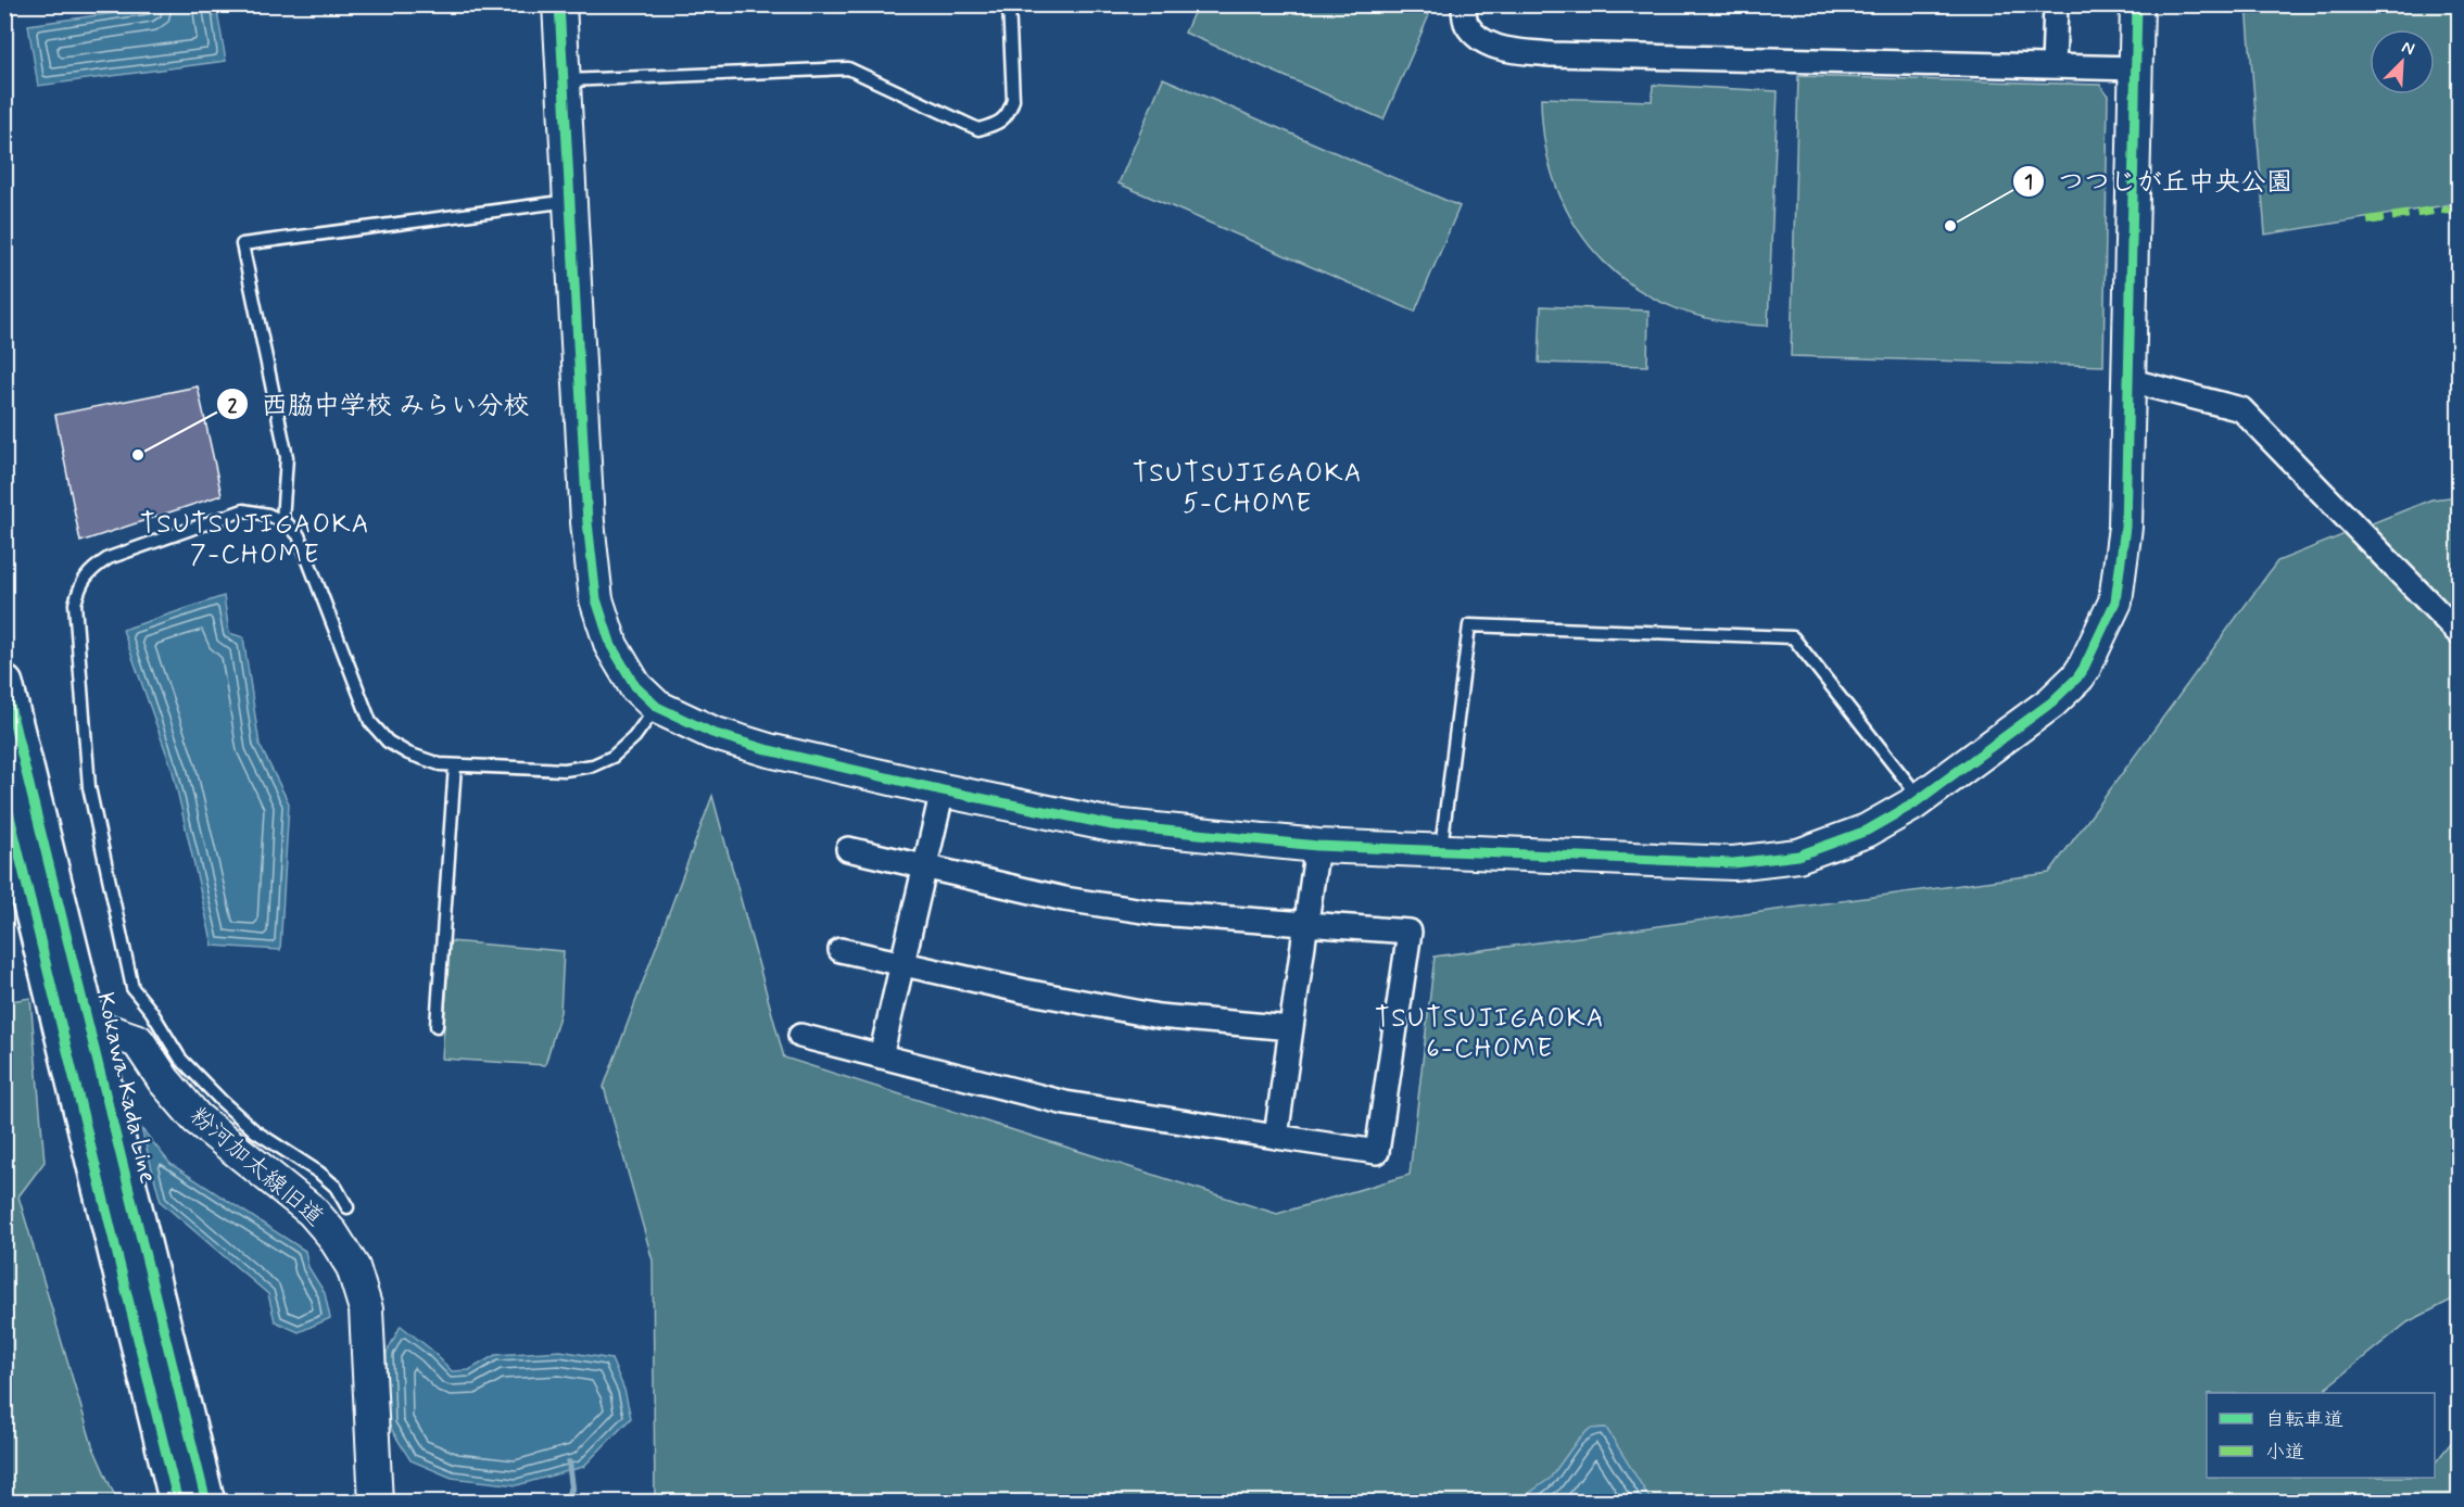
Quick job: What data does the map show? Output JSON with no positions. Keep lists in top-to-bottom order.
{
  "streets": {
    "main road": ["Kokawa Kada Line"],
    "street": ["粉河加太線旧道"]
  },
  "crossings": [
    ["Kokawa Kada Line", "粉河加太線旧道"]
  ],
  "districts": ["TSUTSUJIGAOKA 5-CHOME", "TSUTSUJIGAOKA 7-CHOME", "TSUTSUJIGAOKA 6-CHOME"],
  "places": ["つつじが丘中央公園", "西脇中学校 みらい分校"],
  "legend": ["自転車道", "小道"],
  "north": "top right"
}
